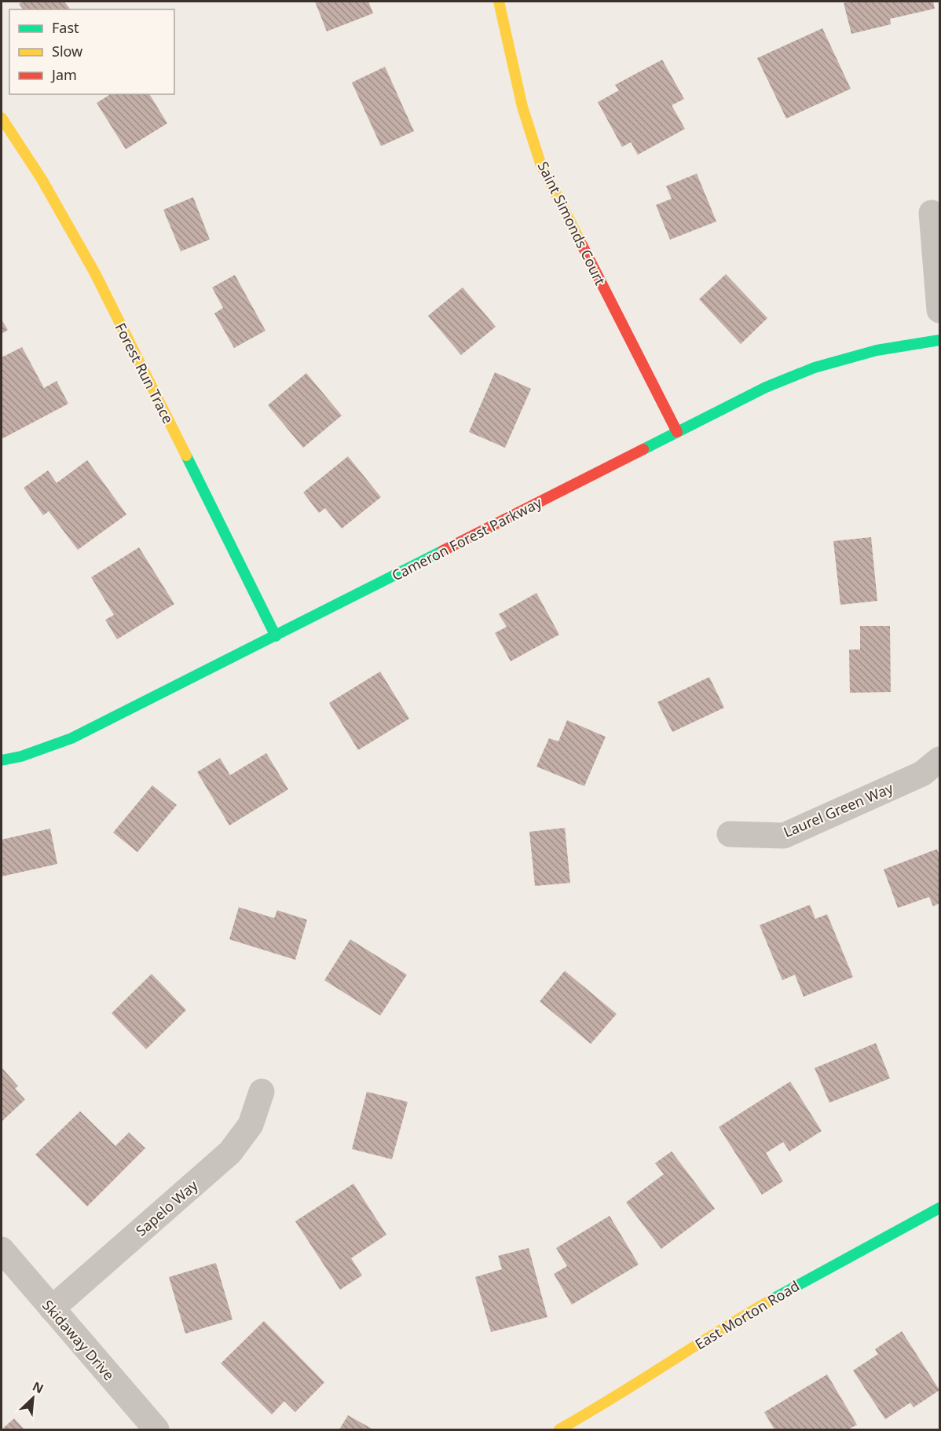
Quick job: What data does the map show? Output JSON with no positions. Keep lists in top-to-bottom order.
{
  "streets": {
    "street": [
      "Saint Simonds Court",
      "Forest Run Trace",
      "Cameron Forest Parkway",
      "Laurel Green Way",
      "Sapelo Way",
      "East Morton Road",
      "Skidaway Drive"
    ]
  },
  "crossings": [
    ["Saint Simonds Court", "Cameron Forest Parkway"],
    ["Forest Run Trace", "Cameron Forest Parkway"],
    ["Sapelo Way", "Skidaway Drive"]
  ],
  "legend": ["Fast", "Slow", "Jam"],
  "north": "top right"
}
